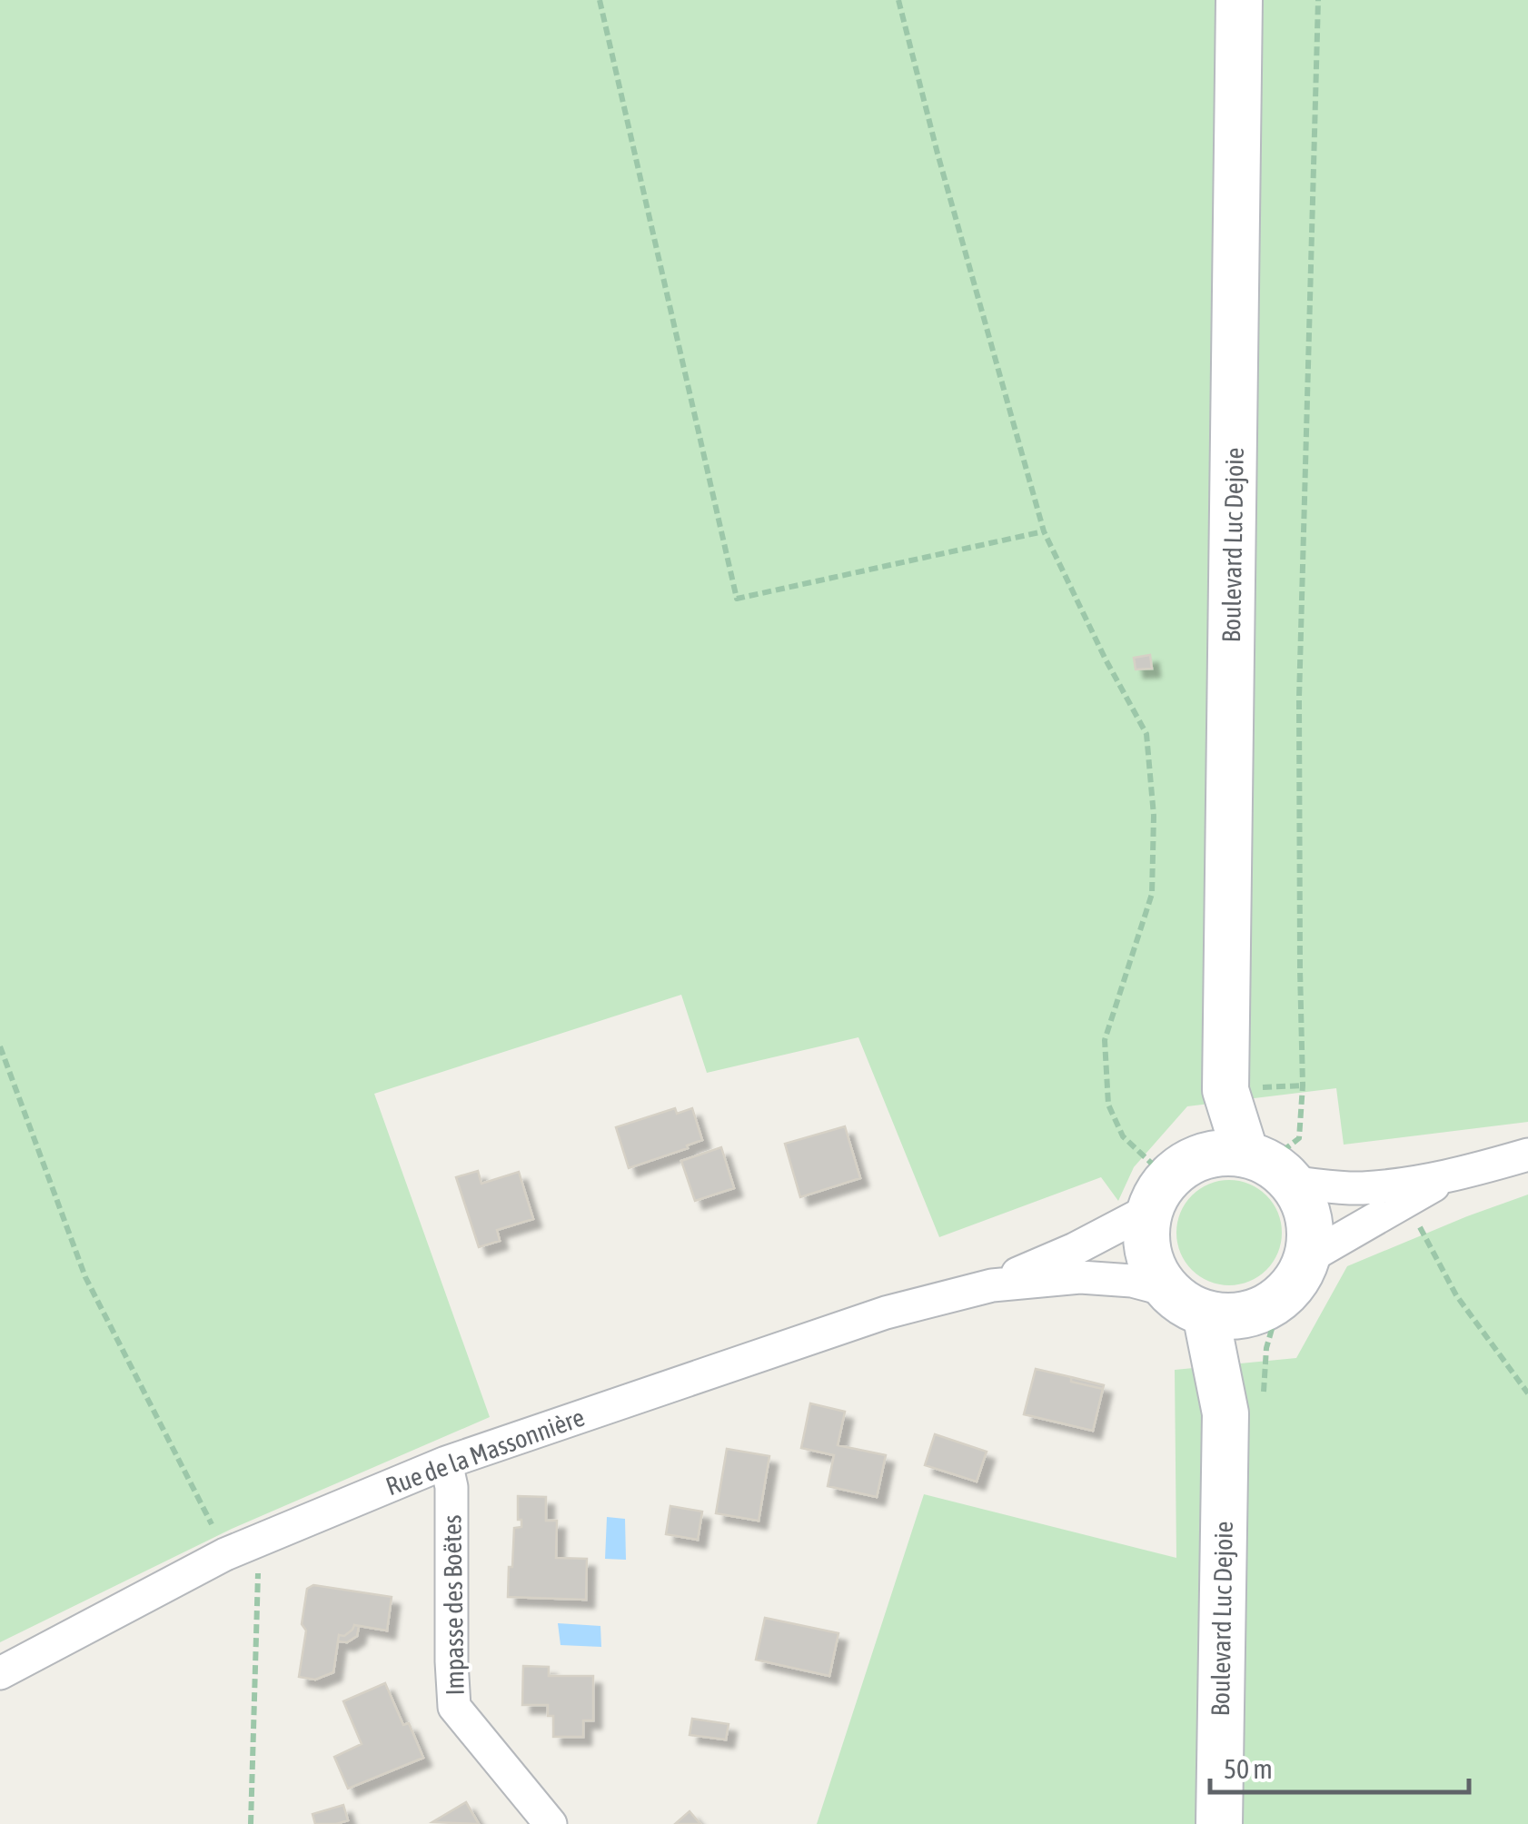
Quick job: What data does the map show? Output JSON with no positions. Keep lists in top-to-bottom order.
{
  "streets": {
    "main road": ["Boulevard Luc Dejoie"],
    "street": ["Rue de la Massonnière", "Impasse des Boëtes"]
  },
  "crossings": [
    ["Boulevard Luc Dejoie", "Rue de la Massonnière"],
    ["Rue de la Massonnière", "Impasse des Boëtes"]
  ],
  "scale_bar": "50 m"
}
